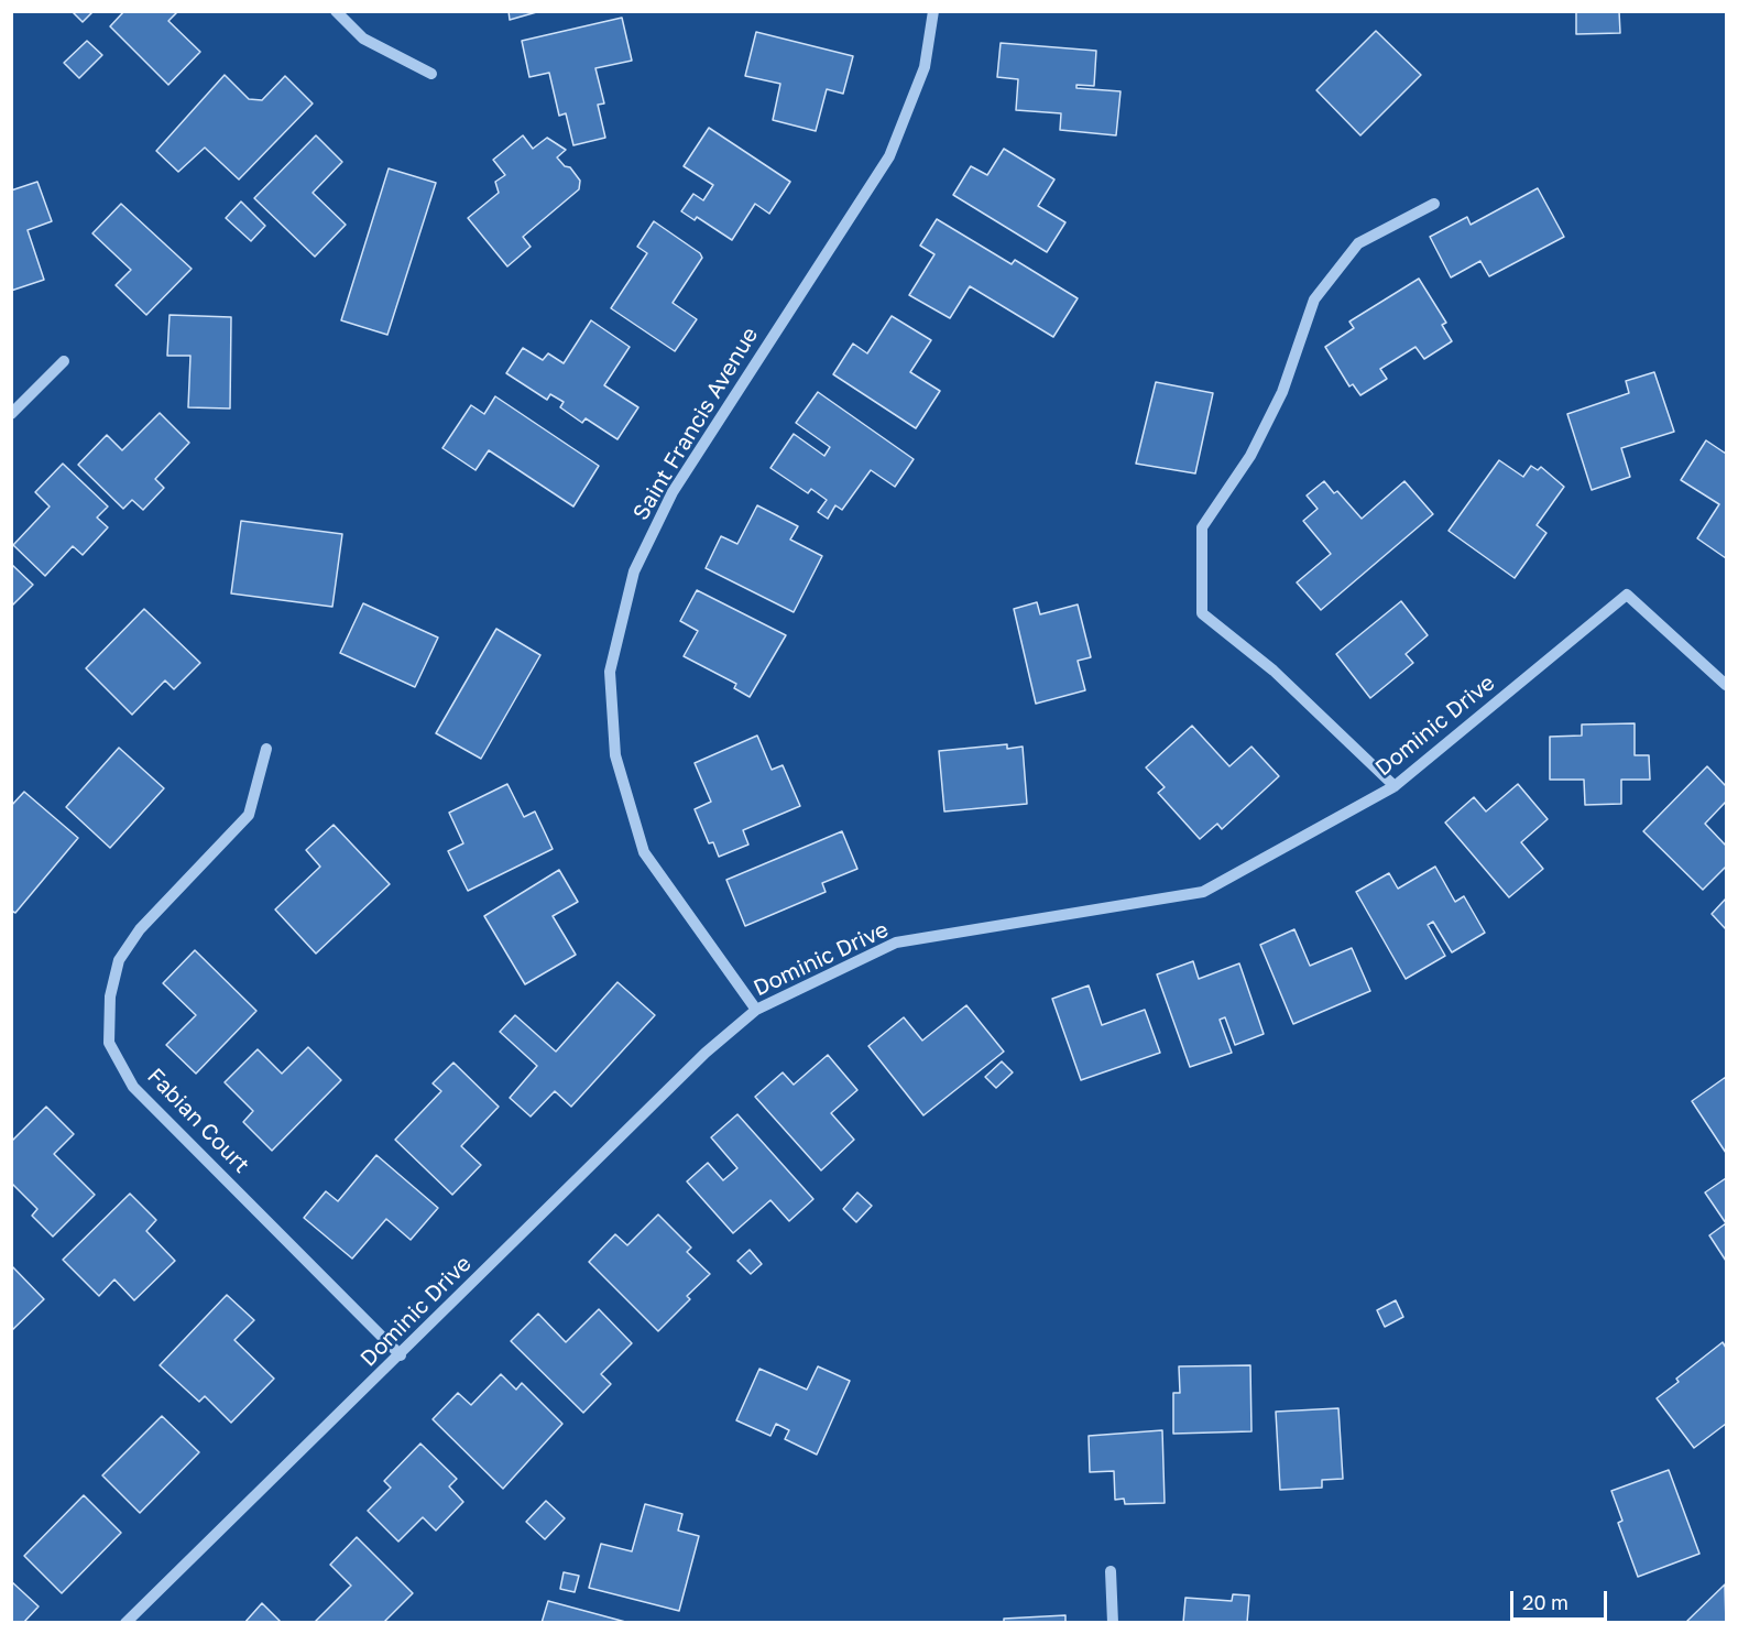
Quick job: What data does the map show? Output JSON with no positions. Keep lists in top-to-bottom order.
{
  "streets": {
    "street": ["Saint Francis Avenue", "Dominic Drive", "Fabian Court"]
  },
  "crossings": [
    ["Saint Francis Avenue", "Dominic Drive"],
    ["Dominic Drive", "Fabian Court"]
  ],
  "scale_bar": "20 m"
}
